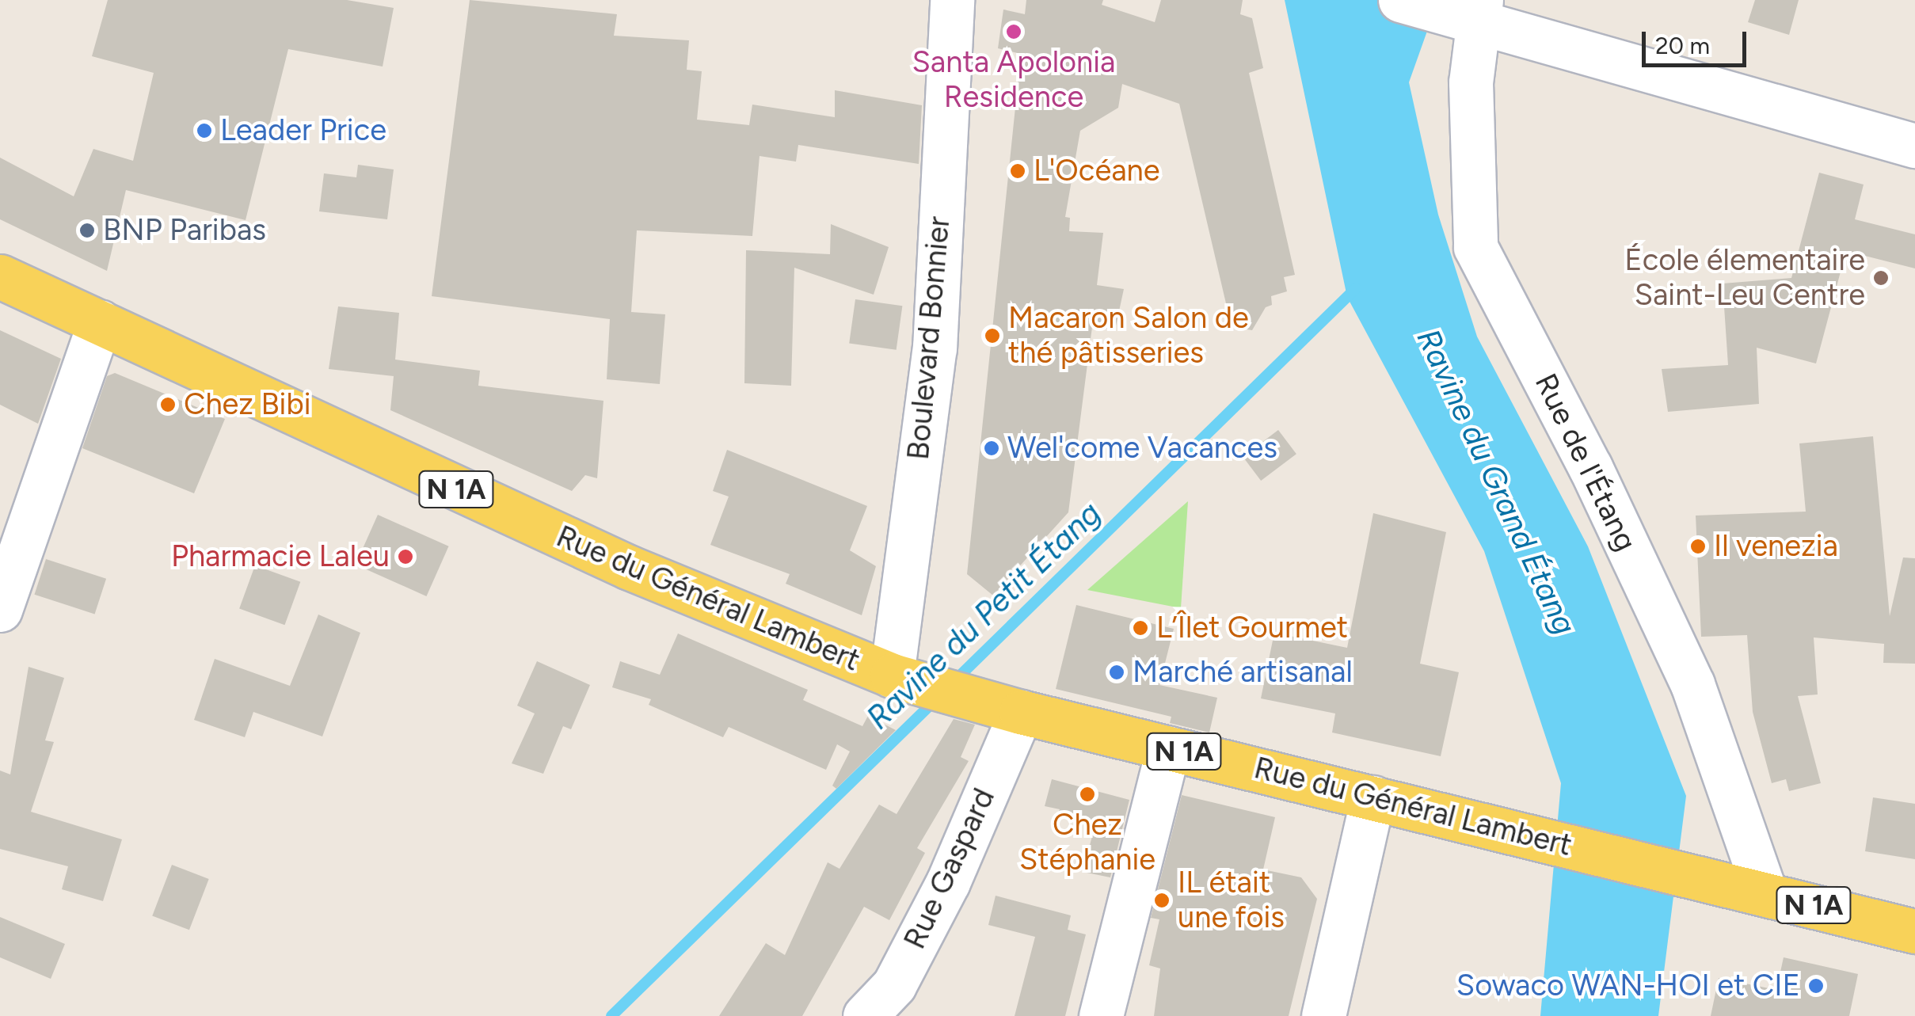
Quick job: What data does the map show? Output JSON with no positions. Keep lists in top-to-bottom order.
{
  "streets": {
    "main road": ["N 1A", "Rue du Général Lambert"],
    "street": ["Boulevard Bonnier", "Rue de l'Étang", "Rue Gaspard"]
  },
  "crossings": [
    ["Boulevard Bonnier", "Rue du Général Lambert"],
    ["Rue de l'Étang", "Rue du Général Lambert"],
    ["Rue du Général Lambert", "Rue Gaspard"]
  ],
  "water": ["Ravine du Grand Étang", "Ravine du Petit Étang"],
  "places": [
    "Santa Apolonia Residence",
    "Leader Price",
    "L'Océane",
    "BNP Paribas",
    "École élementaire Saint-Leu Centre",
    "Macaron Salon de thé pâtisseries",
    "Chez Bibi",
    "Wel'come Vacances",
    "Il venezia",
    "Pharmacie Laleu",
    "L’Îlet Gourmet",
    "Marché artisanal",
    "Chez Stéphanie",
    "IL était une fois",
    "Sowaco WAN-HOI et CIE"
  ],
  "scale_bar": "20 m"
}
